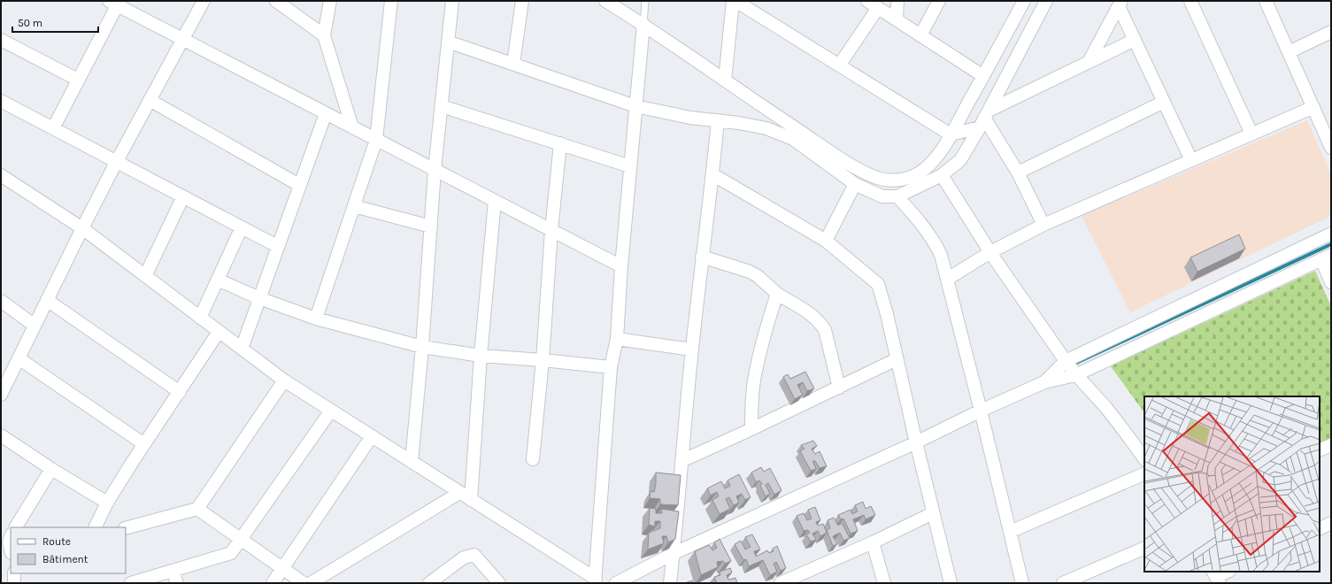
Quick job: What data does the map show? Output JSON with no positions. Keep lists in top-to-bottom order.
{
  "legend": ["Route", "Bâtiment"],
  "scale_bar": "50 m"
}
